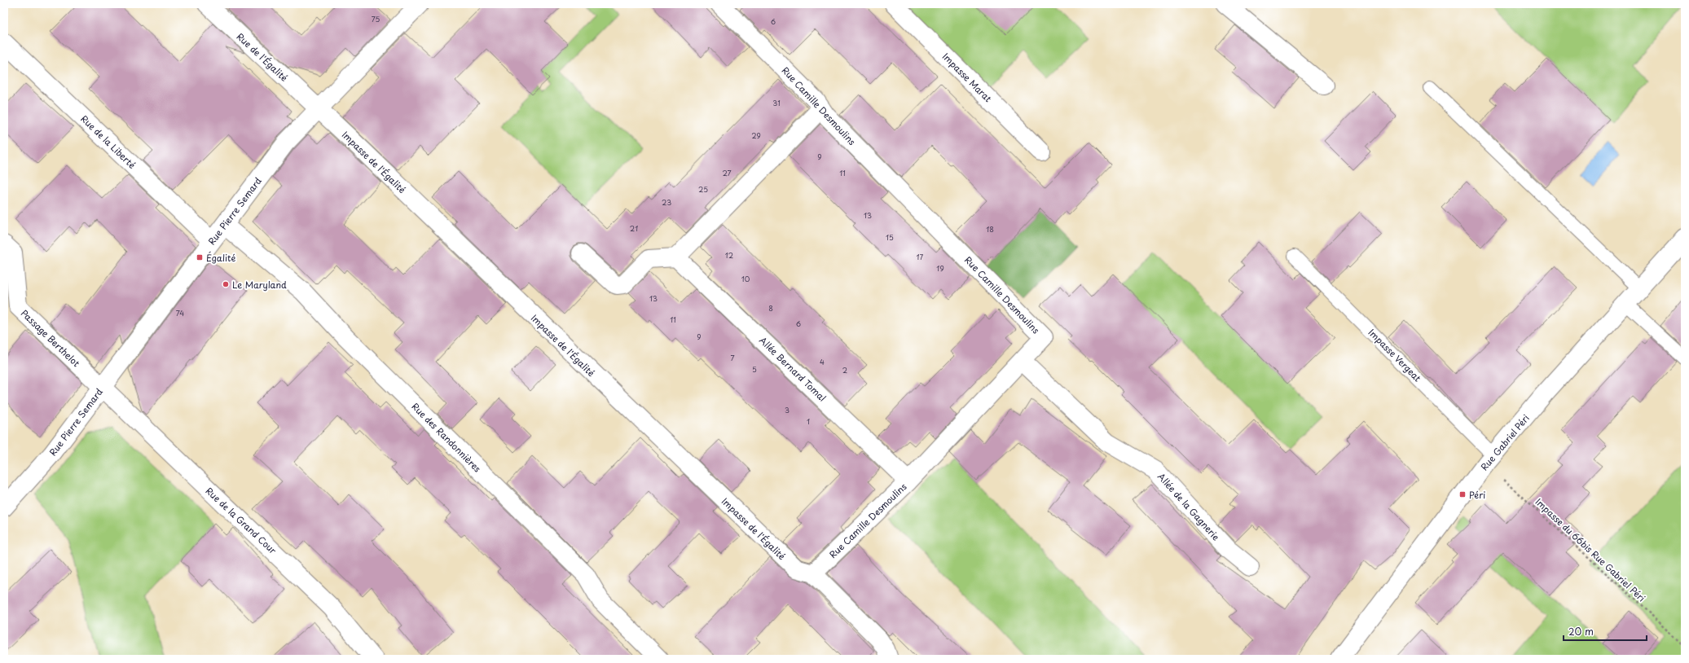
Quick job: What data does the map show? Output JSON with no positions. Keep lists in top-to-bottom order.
{
  "streets": {
    "street": [
      "Rue de l'Égalité",
      "Impasse Marat",
      "Rue Camille Desmoulins",
      "Rue de la Liberté",
      "Impasse de l'Égalité",
      "Rue Pierre Semard",
      "Passage Berthelot",
      "Allée Bernard Tomal",
      "Rue des Randonnières",
      "Rue Gabriel Péri",
      "Allée de la Gagnerie",
      "Rue de la Grand Cour"
    ],
    "lane": ["Impasse Vergeat"],
    "path": ["Impasse du 66bis Rue Gabriel Péri"]
  },
  "crossings": [
    ["Rue de l'Égalité", "Impasse de l'Égalité"],
    ["Rue de l'Égalité", "Rue Pierre Semard"],
    ["Rue Camille Desmoulins", "Impasse de l'Égalité"],
    ["Rue Camille Desmoulins", "Allée Bernard Tomal"],
    ["Rue Camille Desmoulins", "Allée de la Gagnerie"],
    ["Rue de la Liberté", "Rue Pierre Semard"],
    ["Impasse de l'Égalité", "Rue Pierre Semard"],
    ["Rue Pierre Semard", "Passage Berthelot"],
    ["Rue Pierre Semard", "Rue des Randonnières"],
    ["Rue Pierre Semard", "Rue de la Grand Cour"],
    ["Passage Berthelot", "Rue de la Grand Cour"],
    ["Impasse Vergeat", "Rue Gabriel Péri"],
    ["Impasse Vergeat", "Impasse du 66bis Rue Gabriel Péri"],
    ["Rue Gabriel Péri", "Impasse du 66bis Rue Gabriel Péri"]
  ],
  "places": {
    "transit": ["Égalité", "Péri"],
    "other": ["Le Maryland"]
  },
  "house_numbers": [
    "75",
    "6",
    "31",
    "29",
    "9",
    "27",
    "11",
    "25",
    "23",
    "13",
    "21",
    "18",
    "15",
    "12",
    "17",
    "19",
    "10",
    "13",
    "8",
    "74",
    "11",
    "6",
    "9",
    "7",
    "4",
    "5",
    "2",
    "3",
    "1"
  ],
  "scale_bar": "20 m"
}
